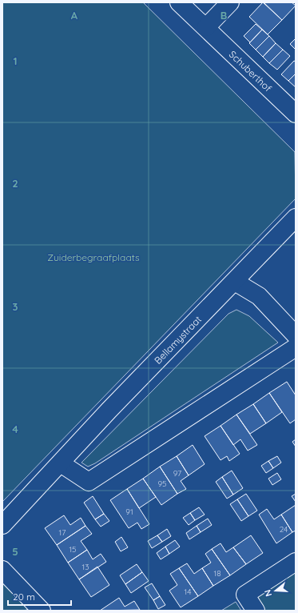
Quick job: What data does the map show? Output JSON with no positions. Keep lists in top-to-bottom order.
{
  "streets": {
    "street": ["Schuberthof", "Bellamystraat"]
  },
  "parks": ["Zuiderbegraafplaats"],
  "house_numbers": [
    "97",
    "95",
    "91",
    "24",
    "17",
    "15",
    "13",
    "18",
    "14"
  ],
  "scale_bar": "20 m",
  "north": "left",
  "grid": {
    "columns": ["A", "B"],
    "rows": [
      "1",
      "2",
      "3",
      "4",
      "5"
    ]
  }
}
